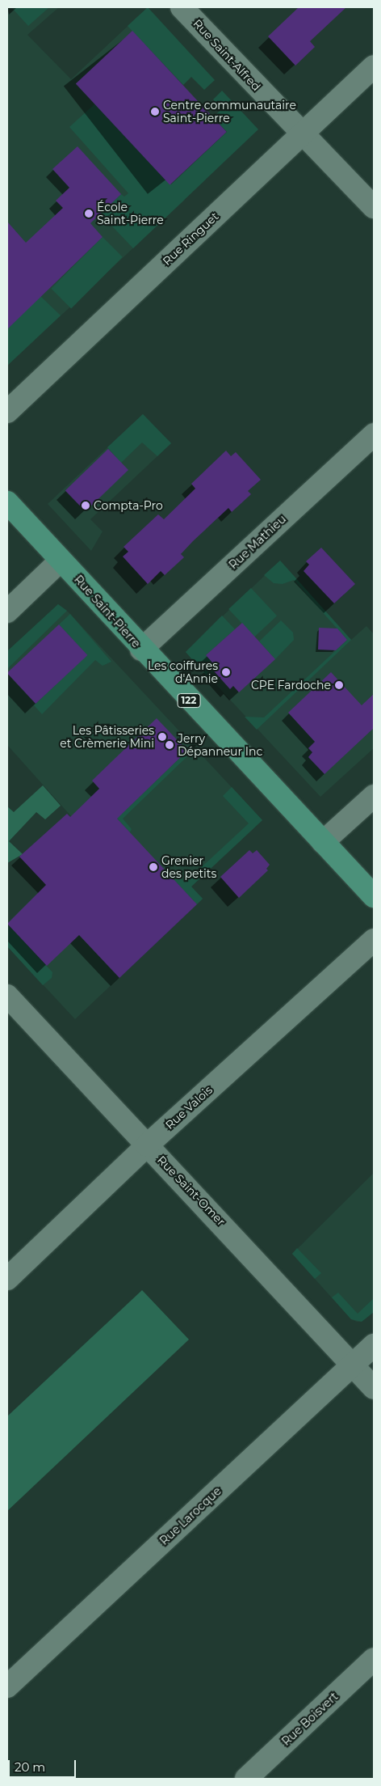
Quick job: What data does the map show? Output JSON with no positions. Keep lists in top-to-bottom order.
{
  "streets": {
    "main road": ["Rue Saint-Pierre", "122"],
    "street": [
      "Rue Saint-Alfred",
      "Rue Ringuet",
      "Rue Mathieu",
      "Rue Valois",
      "Rue Saint-Omer",
      "Rue Larocque",
      "Rue Boisvert"
    ]
  },
  "crossings": [
    ["Rue Saint-Alfred", "Rue Ringuet"],
    ["Rue Mathieu", "Rue Saint-Pierre"],
    ["Rue Valois", "Rue Saint-Omer"],
    ["Rue Saint-Omer", "Rue Larocque"]
  ],
  "places": [
    "Centre communautaire Saint-Pierre",
    "École Saint-Pierre",
    "Compta-Pro",
    "Les coiffures d'Annie",
    "CPE Fardoche",
    "Les Pâtisseries et Crèmerie Mini",
    "Jerry Dépanneur Inc",
    "Grenier des petits"
  ],
  "scale_bar": "20 m"
}
